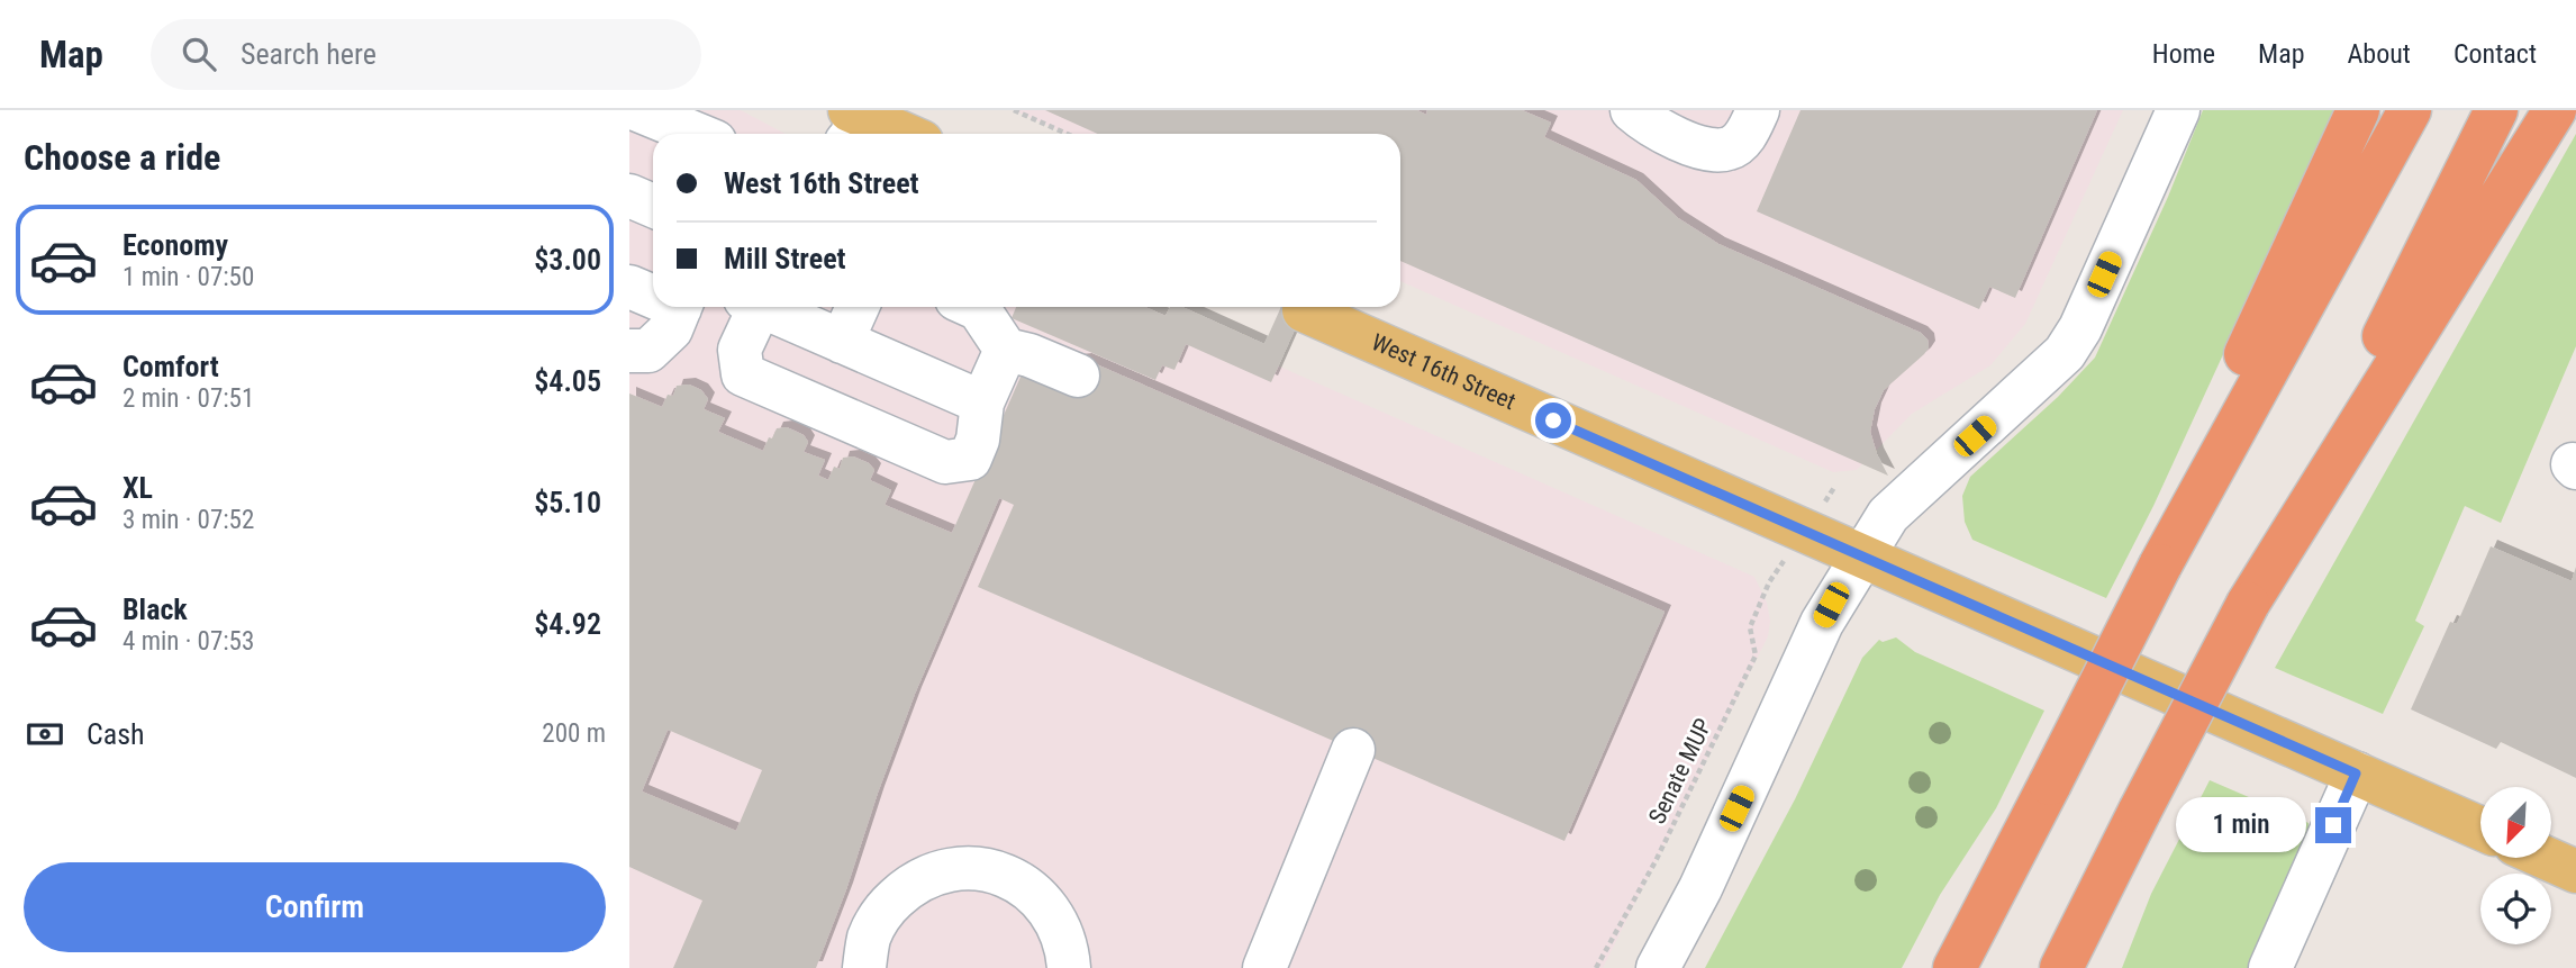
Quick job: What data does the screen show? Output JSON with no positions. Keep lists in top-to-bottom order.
{
  "streets": {
    "main road": ["West 16th Street"],
    "path": ["Senate MUP"]
  },
  "north": "bottom left",
  "page": {
    "header": "Map",
    "search": "Search here",
    "nav": [
      "Home",
      "Map",
      "About",
      "Contact"
    ],
    "heading": "Choose a ride",
    "banner": ["West 16th Street", "Mill Street"],
    "list": [
      {
        "name": "Economy",
        "note": "1 min · 07:50",
        "value": "$3.00"
      },
      {
        "name": "Comfort",
        "note": "2 min · 07:51",
        "value": "$4.05"
      },
      {
        "name": "XL",
        "note": "3 min · 07:52",
        "value": "$5.10"
      },
      {
        "name": "Black",
        "note": "4 min · 07:53",
        "value": "$4.92"
      }
    ],
    "pay": ["Cash", "200 m"],
    "bubble": "1 min",
    "buttons": "Confirm"
  }
}
